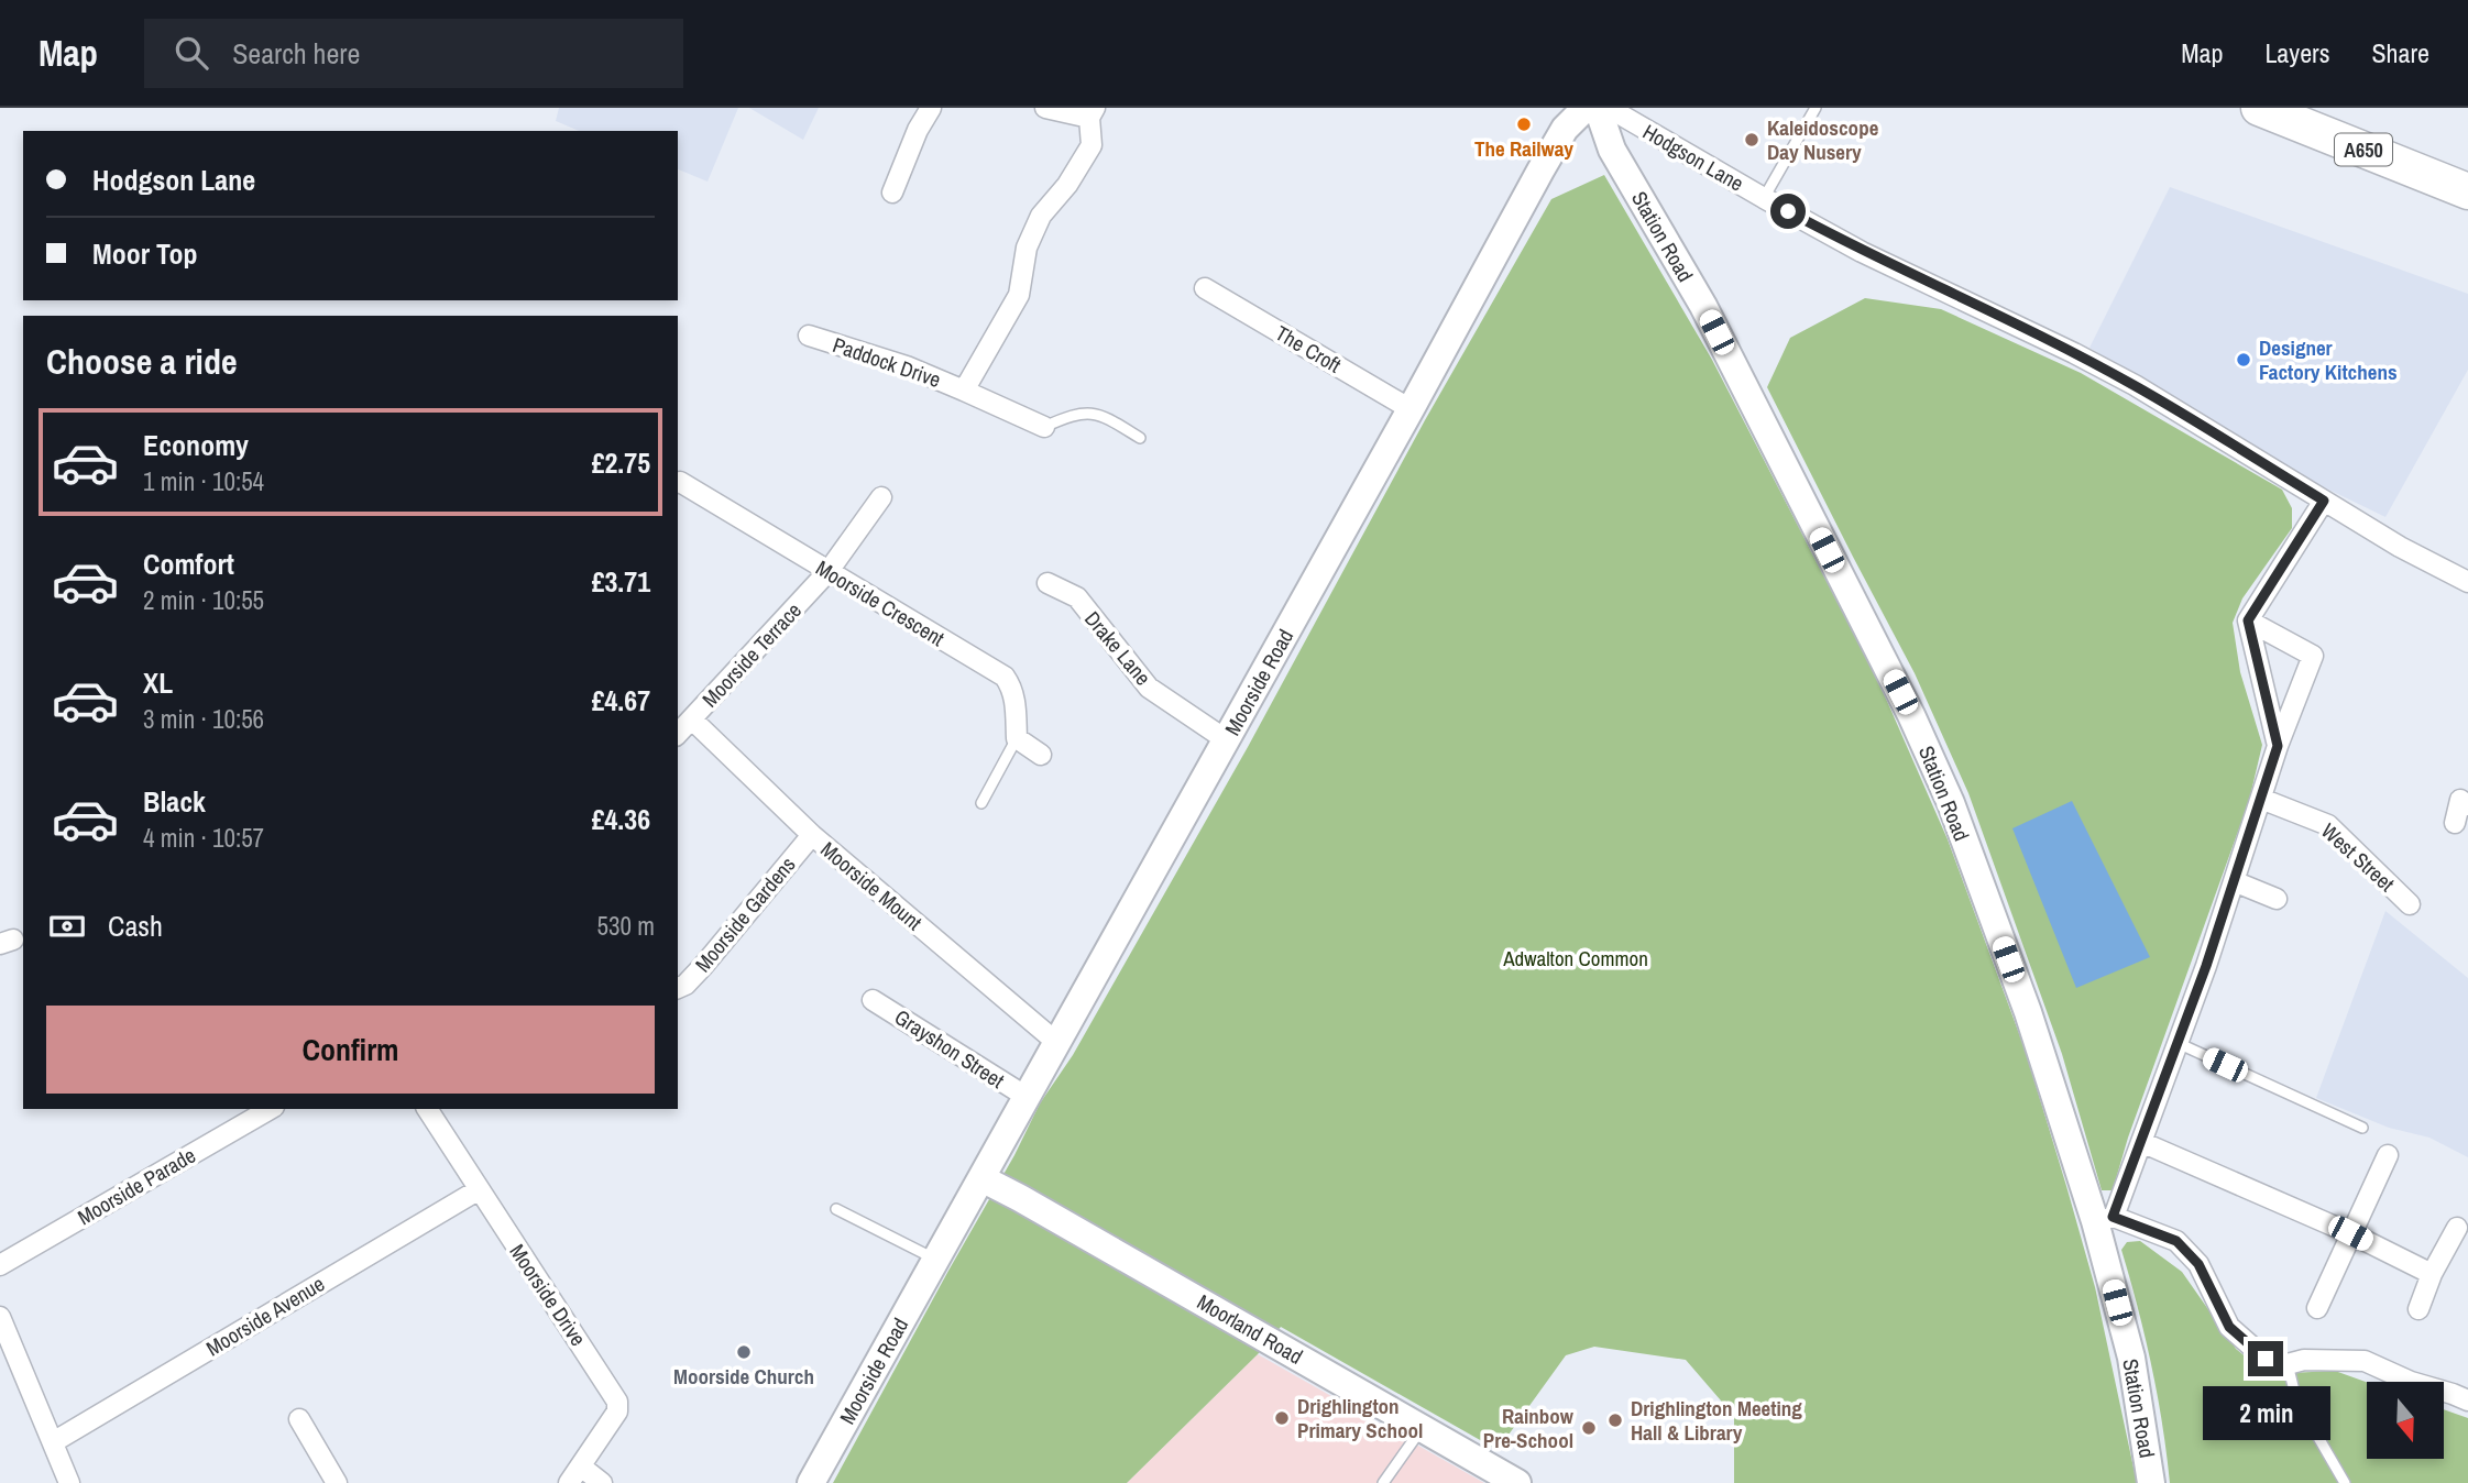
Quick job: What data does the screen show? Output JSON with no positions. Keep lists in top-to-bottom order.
{
  "streets": {
    "highway": ["A650"],
    "street": [
      "Hodgson Lane",
      "Station Road",
      "The Croft",
      "Paddock Drive",
      "Moorside Crescent",
      "Drake Lane",
      "Moorside Terrace",
      "Moorside Road",
      "West Street",
      "Moorside Mount",
      "Moorside Gardens",
      "Grayshon Street",
      "Moorside Parade",
      "Moorside Drive",
      "Moorside Avenue",
      "Moorland Road"
    ]
  },
  "crossings": [
    ["The Croft", "Moorside Road"],
    ["Moorside Crescent", "Moorside Terrace"],
    ["Drake Lane", "Moorside Road"],
    ["Moorside Terrace", "Moorside Mount"],
    ["Moorside Road", "Moorside Mount"],
    ["Moorside Road", "Grayshon Street"],
    ["Moorside Road", "Moorland Road"],
    ["Moorside Mount", "Moorside Gardens"],
    ["Moorside Drive", "Moorside Avenue"]
  ],
  "parks": ["Adwalton Common"],
  "places": [
    "The Railway",
    "Kaleidoscope Day Nusery",
    "Designer Factory Kitchens",
    "Moorside Church",
    "Drighlington Primary School",
    "Drighlington Meeting Hall & Library",
    "Rainbow Pre-School"
  ],
  "north": "bottom",
  "page": {
    "header": "Map",
    "search": "Search here",
    "nav": ["Map", "Layers", "Share"],
    "banner": ["Hodgson Lane", "Moor Top"],
    "heading": "Choose a ride",
    "list": [
      {
        "name": "Economy",
        "note": "1 min · 10:54",
        "value": "£2.75"
      },
      {
        "name": "Comfort",
        "note": "2 min · 10:55",
        "value": "£3.71"
      },
      {
        "name": "XL",
        "note": "3 min · 10:56",
        "value": "£4.67"
      },
      {
        "name": "Black",
        "note": "4 min · 10:57",
        "value": "£4.36"
      }
    ],
    "pay": ["Cash", "530 m"],
    "buttons": "Confirm",
    "bubble": "2 min"
  }
}
